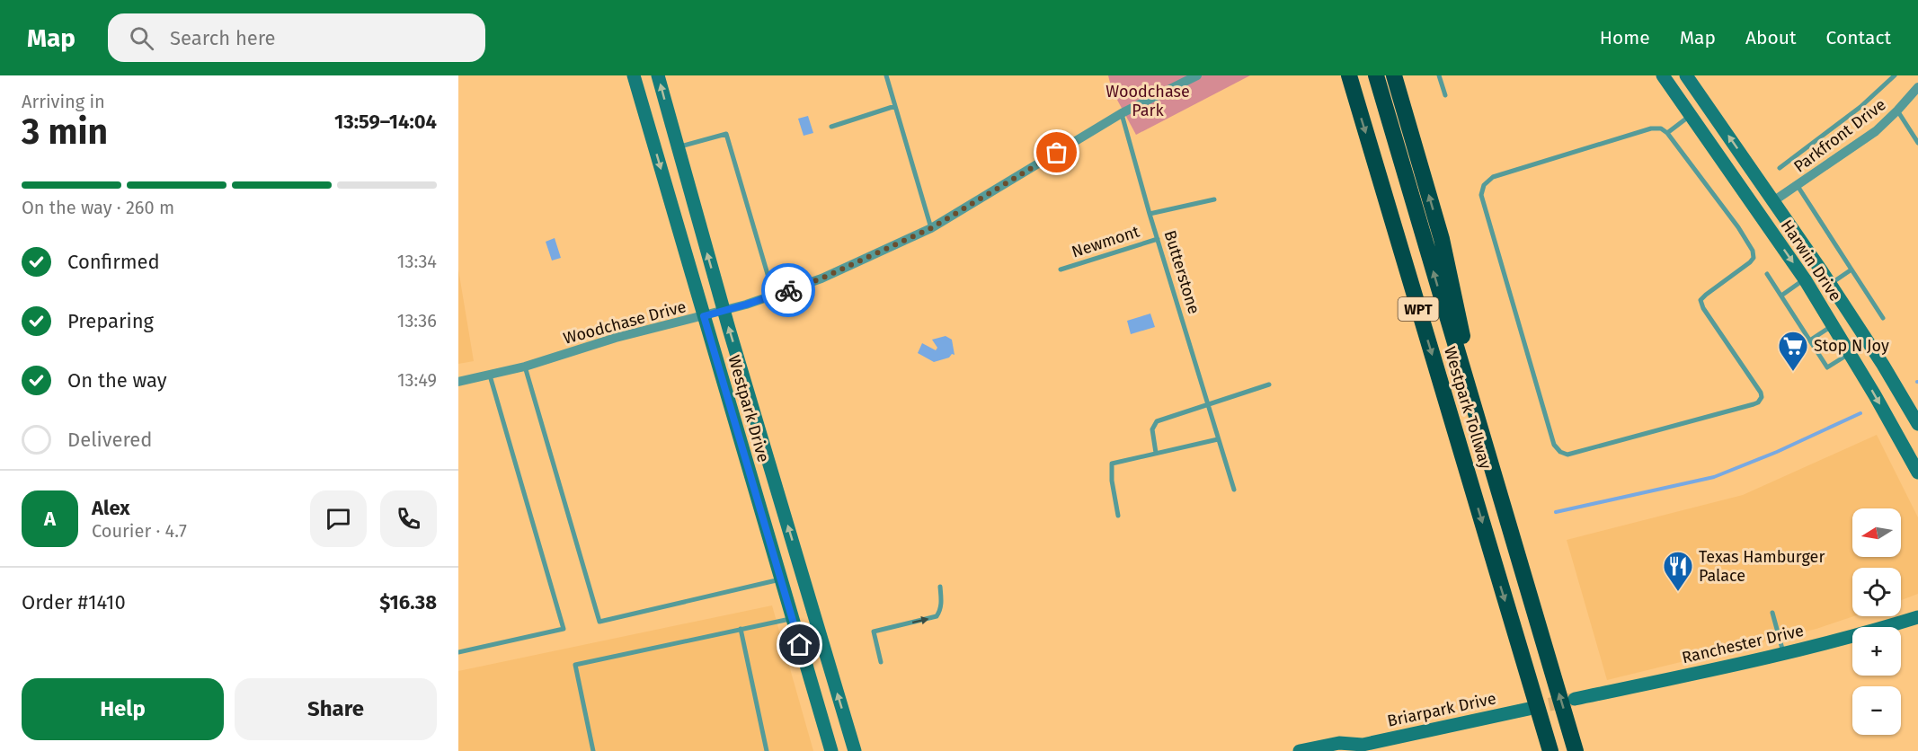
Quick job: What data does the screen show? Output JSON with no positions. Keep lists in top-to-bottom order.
{
  "streets": {
    "highway": ["WPT", "Westpark Tollway"],
    "main road": [
      "Harwin Drive",
      "Westpark Drive",
      "Ranchester Drive",
      "Briarpark Drive"
    ],
    "street": ["Parkfront Drive", "Woodchase Drive"],
    "lane": ["Newmont", "Butterstone"]
  },
  "crossings": [
    ["Parkfront Drive", "Harwin Drive"],
    ["Newmont", "Butterstone"],
    ["Butterstone", "Woodchase Drive"],
    ["Woodchase Drive", "Westpark Drive"]
  ],
  "parks": ["Woodchase Park"],
  "places": {
    "supermarket": ["Stop N Joy"],
    "restaurant": ["Texas Hamburger Palace"]
  },
  "north": "left",
  "page": {
    "header": "Map",
    "search": "Search here",
    "nav": [
      "Home",
      "Map",
      "About",
      "Contact"
    ],
    "heading": ["3 min", "Arriving in", "13:59–14:04"],
    "panel": [
      "Alex",
      "Courier · 4.7",
      "Order #1410",
      "$16.38"
    ],
    "bar": "On the way · 260 m",
    "list": [
      ["Confirmed", "13:34"],
      ["Preparing", "13:36"],
      ["On the way", "13:49"],
      "Delivered"
    ],
    "round": "A",
    "map_buttons": ["+", "−"],
    "buttons": ["Help", "Share"]
  }
}
